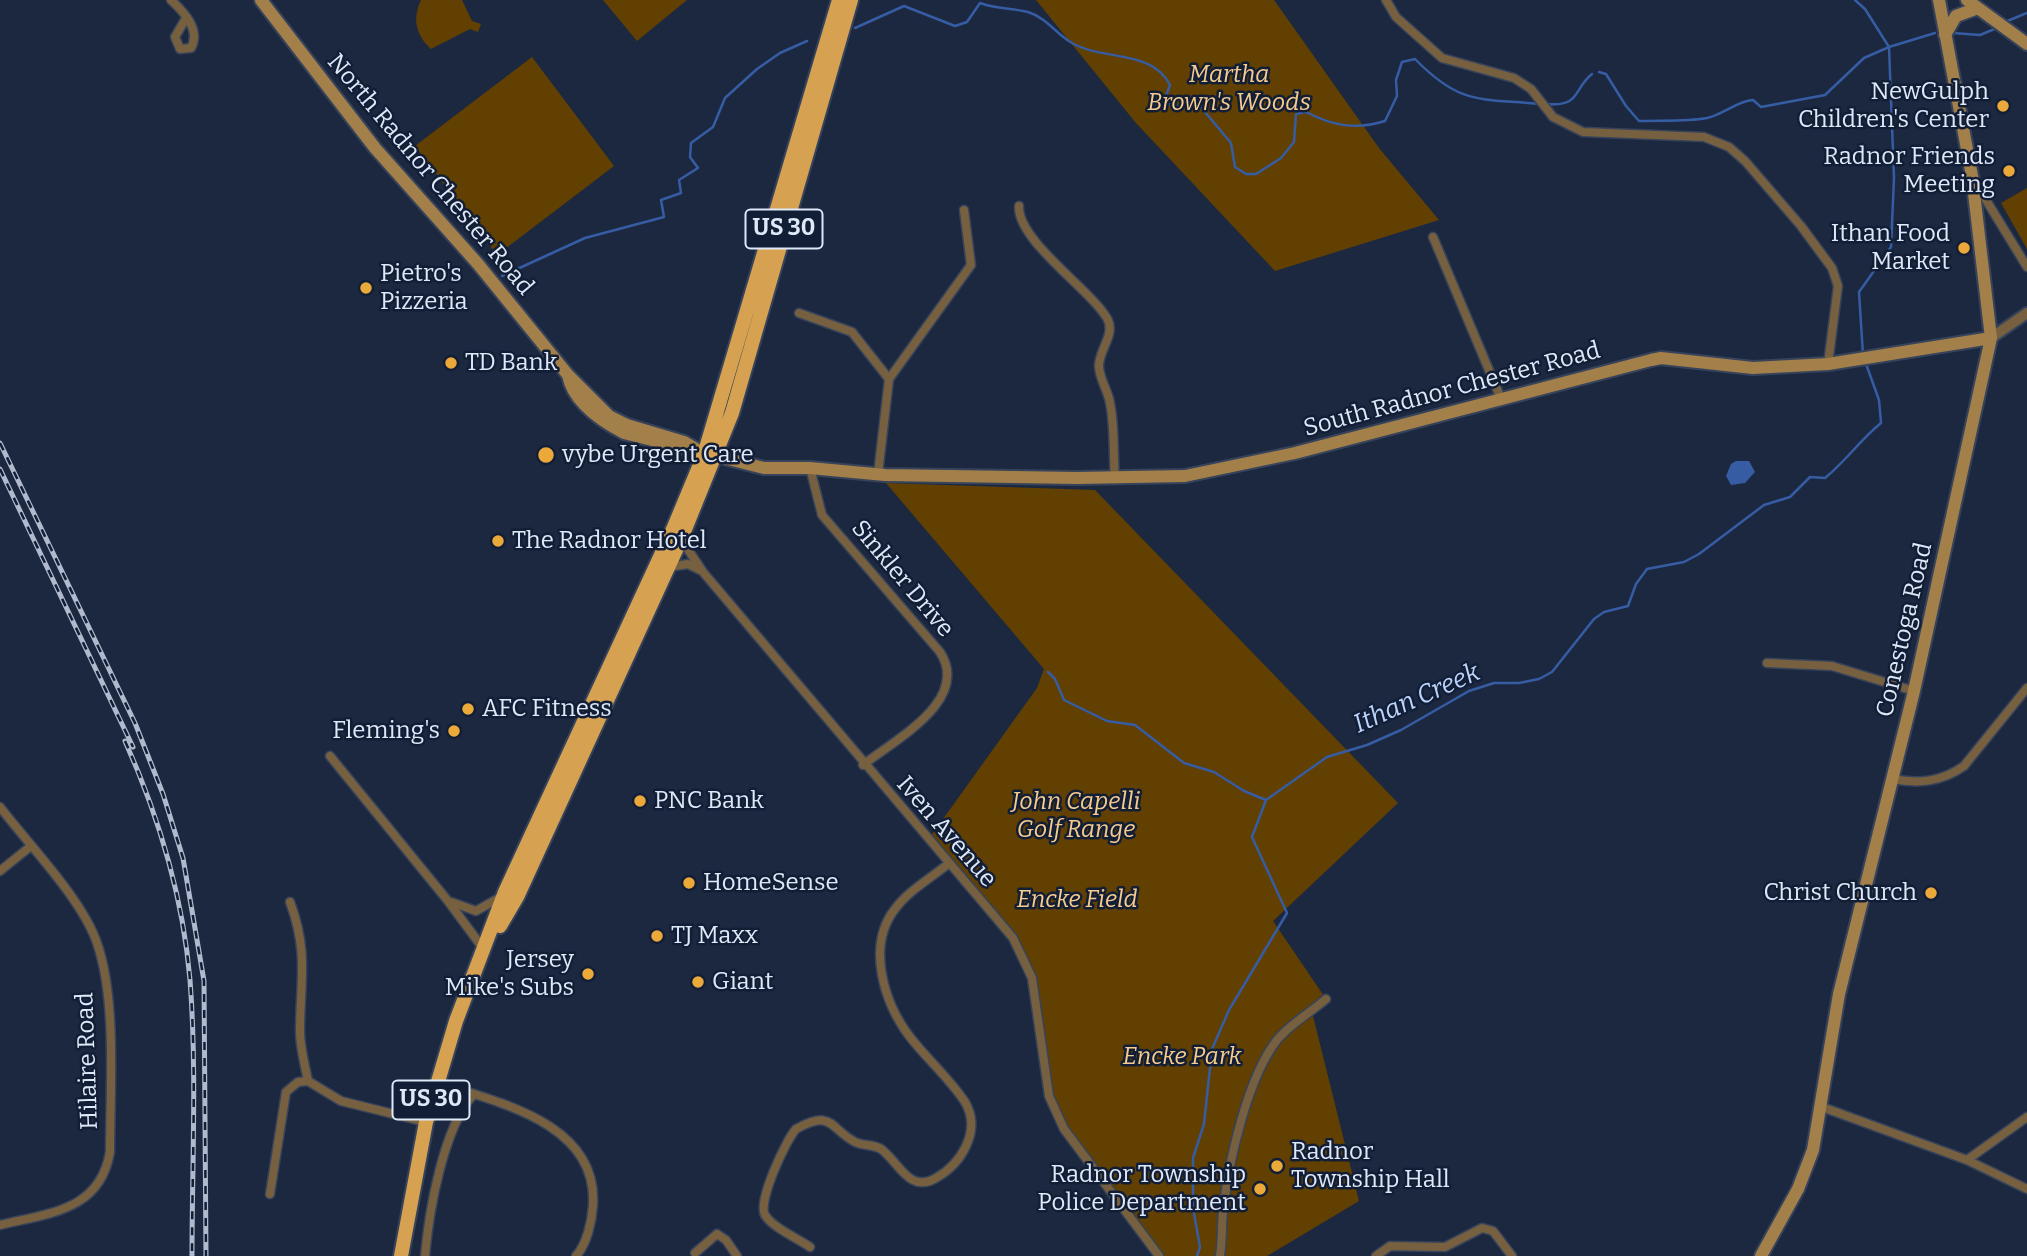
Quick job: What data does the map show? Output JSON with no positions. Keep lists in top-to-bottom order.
{
  "streets": {
    "highway": ["US 30"],
    "main road": ["North Radnor Chester Road", "South Radnor Chester Road", "Conestoga Road"],
    "street": ["Sinkler Drive", "Iven Avenue", "Hilaire Road"]
  },
  "crossings": [
    ["North Radnor Chester Road", "US 30"],
    ["North Radnor Chester Road", "South Radnor Chester Road"],
    ["North Radnor Chester Road", "Sinkler Drive"],
    ["US 30", "Iven Avenue"],
    ["South Radnor Chester Road", "Conestoga Road"],
    ["Sinkler Drive", "Iven Avenue"]
  ],
  "water": ["Ithan Creek"],
  "parks": [
    "Martha Brown's Woods",
    "John Capelli Golf Range",
    "Encke Field",
    "Encke Park"
  ],
  "places": [
    "NewGulph Children's Center",
    "Radnor Friends Meeting",
    "Ithan Food Market",
    "Pietro's Pizzeria",
    "TD Bank",
    "vybe Urgent Care",
    "The Radnor Hotel",
    "AFC Fitness",
    "Fleming's",
    "PNC Bank",
    "HomeSense",
    "Christ Church",
    "TJ Maxx",
    "Jersey Mike's Subs",
    "Giant",
    "Radnor Township Hall",
    "Radnor Township Police Department"
  ]
}
